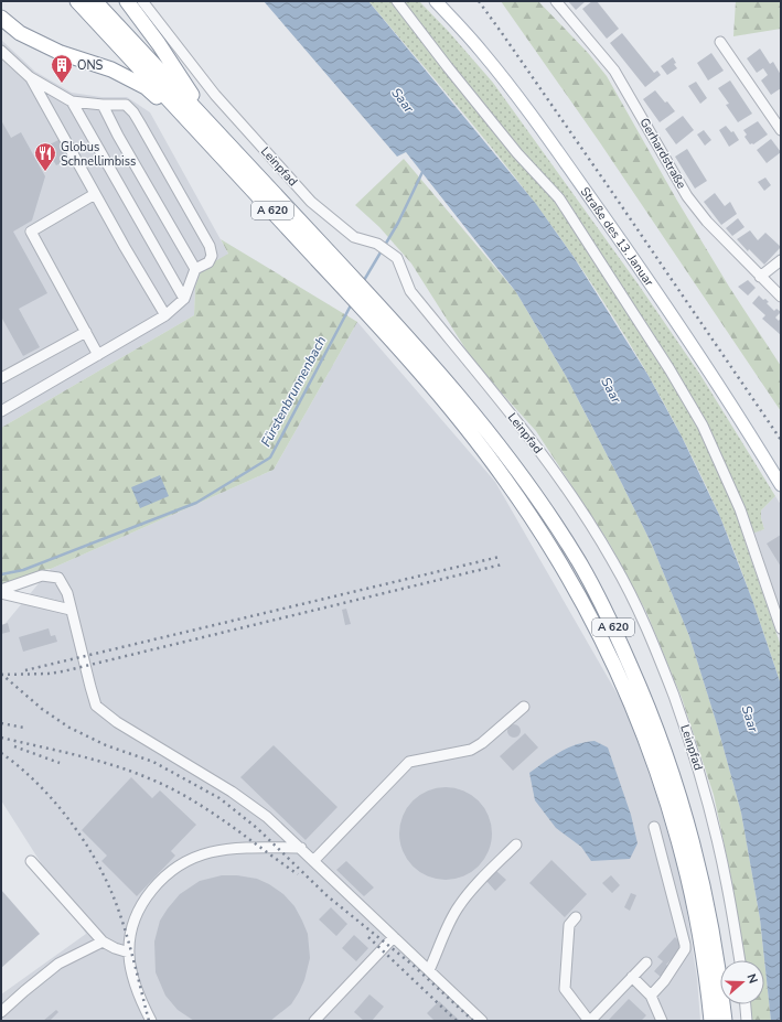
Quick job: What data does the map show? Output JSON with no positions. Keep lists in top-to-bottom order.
{
  "streets": {
    "highway": ["A 620"],
    "main road": ["Straße des 13. Januar"],
    "street": ["Gerhardstraße", "Leinpfad"]
  },
  "water": ["Saar", "Fürstenbrunnenbach"],
  "places": {
    "building": ["ONS"],
    "restaurant": ["Globus Schnellimbiss"]
  },
  "north": "right"
}
